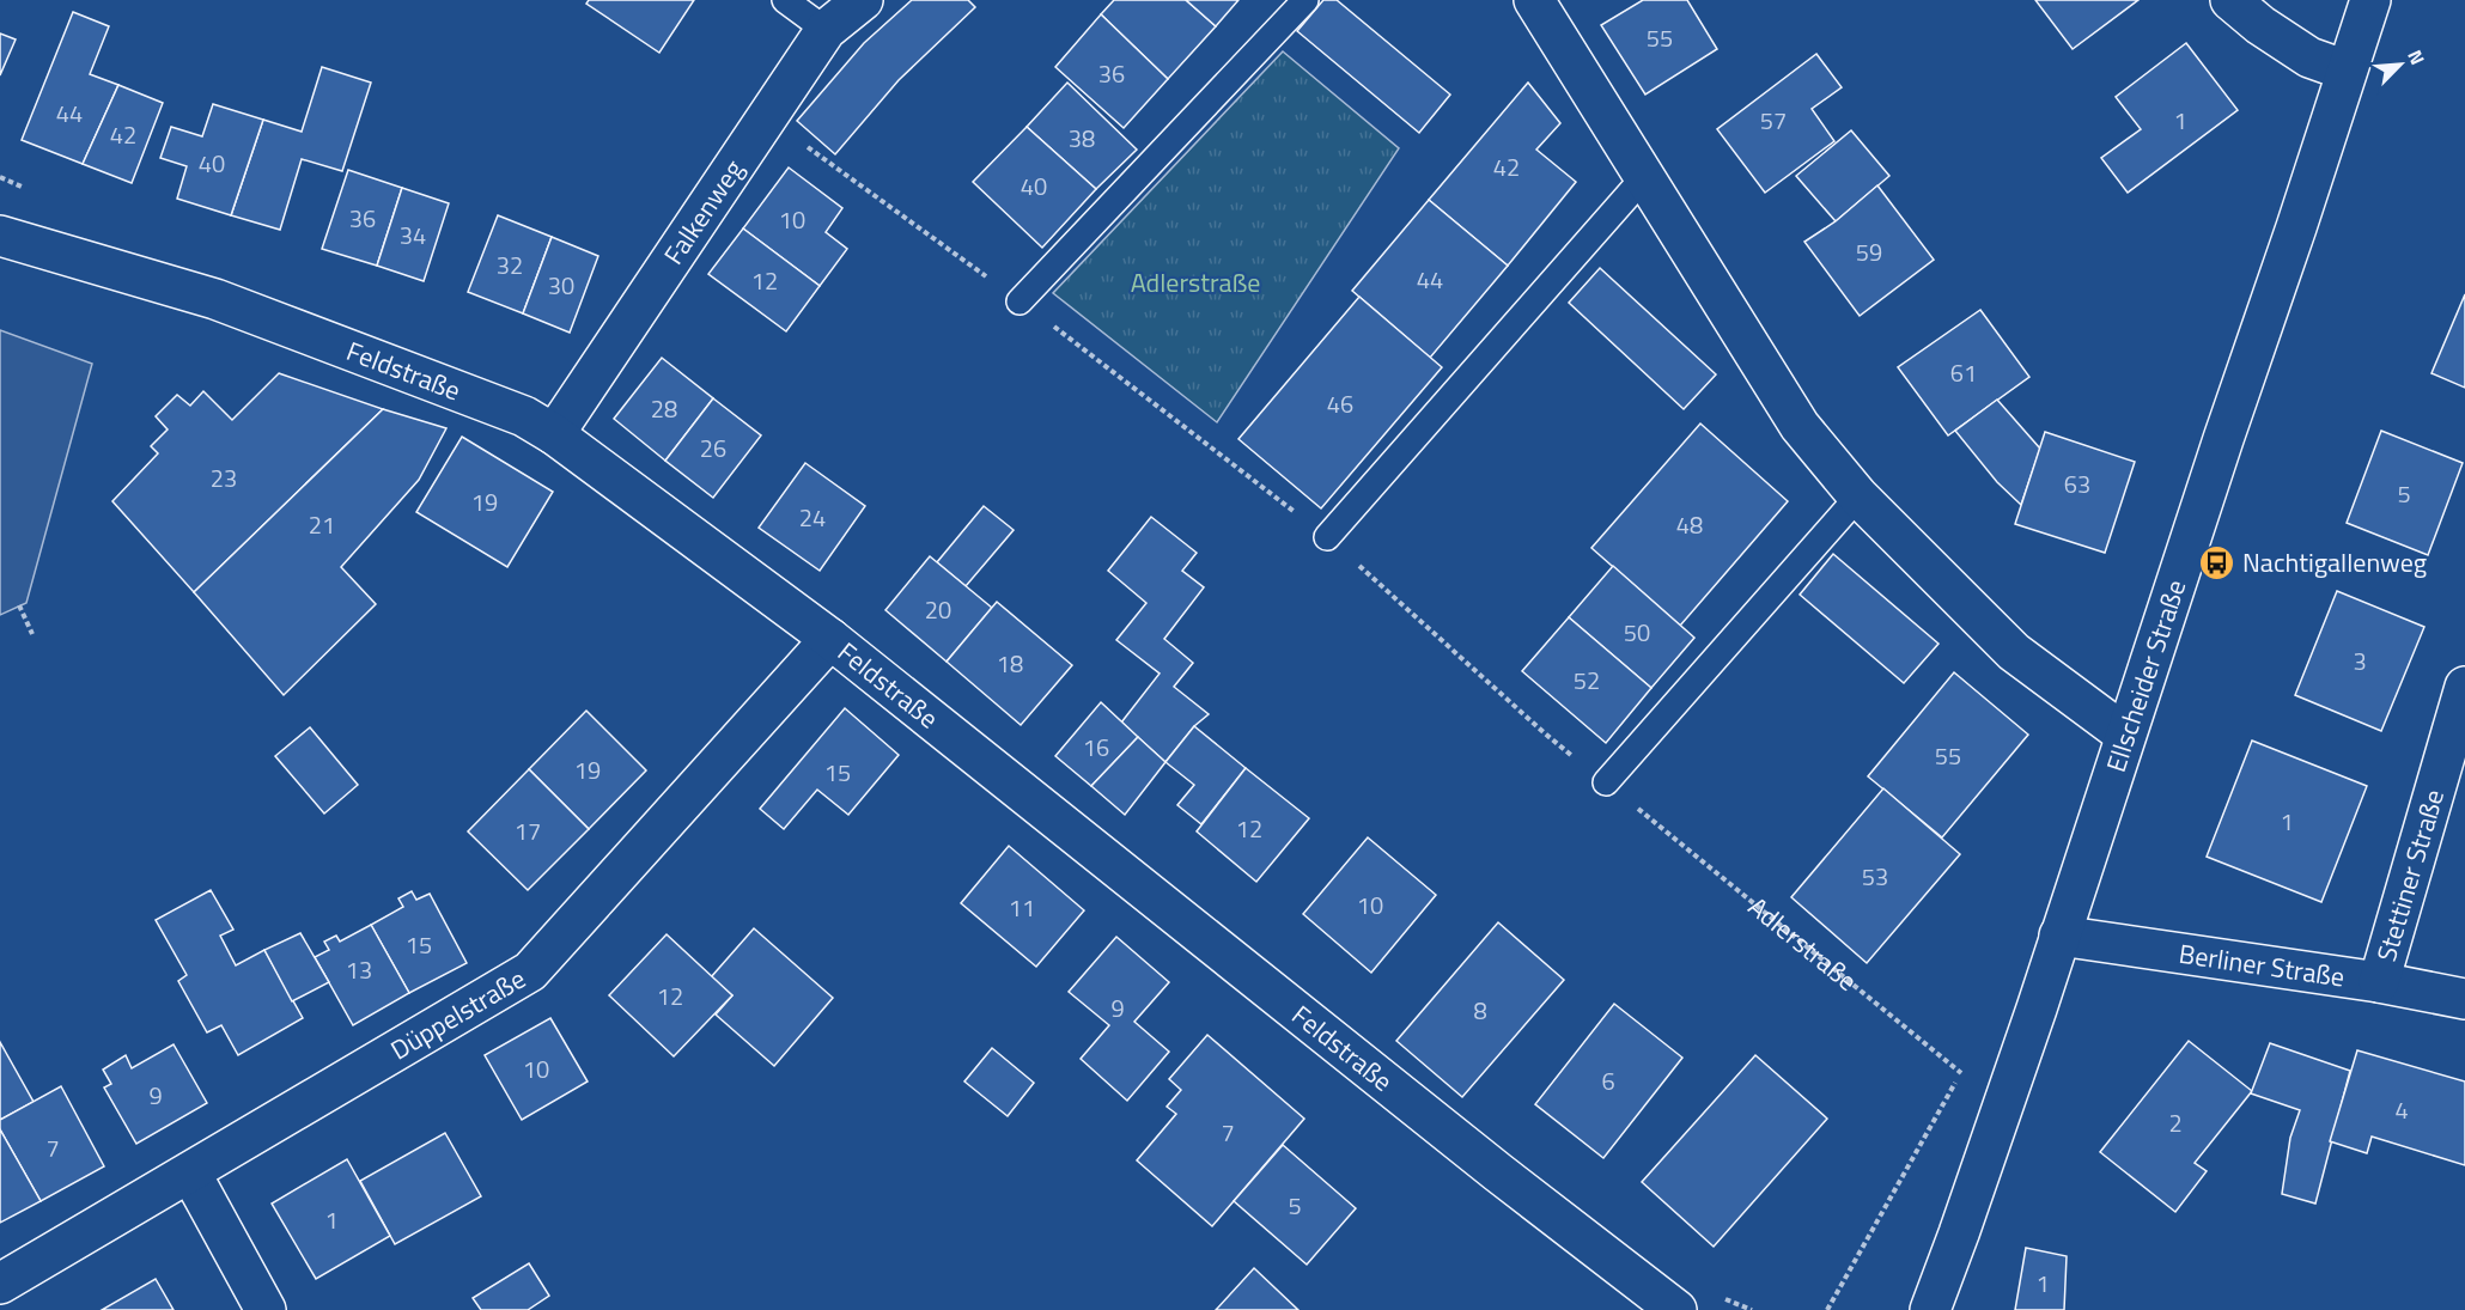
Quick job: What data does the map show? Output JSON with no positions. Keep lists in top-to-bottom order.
{
  "streets": {
    "street": [
      "Falkenweg",
      "Feldstraße",
      "Ellscheider Straße",
      "Stettiner Straße",
      "Berliner Straße",
      "Düppelstraße"
    ],
    "path": ["Adlerstraße"]
  },
  "crossings": [
    ["Falkenweg", "Feldstraße"],
    ["Falkenweg", "Adlerstraße"],
    ["Feldstraße", "Düppelstraße"],
    ["Ellscheider Straße", "Adlerstraße"],
    ["Ellscheider Straße", "Berliner Straße"],
    ["Stettiner Straße", "Berliner Straße"]
  ],
  "parks": ["Adlerstraße"],
  "places": {
    "bus stop": ["Nachtigallenweg"]
  },
  "house_numbers": [
    "55",
    "36",
    "44",
    "57",
    "1",
    "42",
    "38",
    "40",
    "42",
    "40",
    "36",
    "10",
    "34",
    "59",
    "32",
    "44",
    "12",
    "30",
    "61",
    "46",
    "28",
    "26",
    "23",
    "63",
    "5",
    "19",
    "24",
    "21",
    "48",
    "20",
    "50",
    "3",
    "18",
    "52",
    "16",
    "55",
    "19",
    "15",
    "1",
    "12",
    "17",
    "53",
    "10",
    "11",
    "15",
    "13",
    "12",
    "9",
    "8",
    "10",
    "6",
    "9",
    "4",
    "2",
    "7",
    "7",
    "5",
    "1",
    "1"
  ],
  "north": "top right"
}
